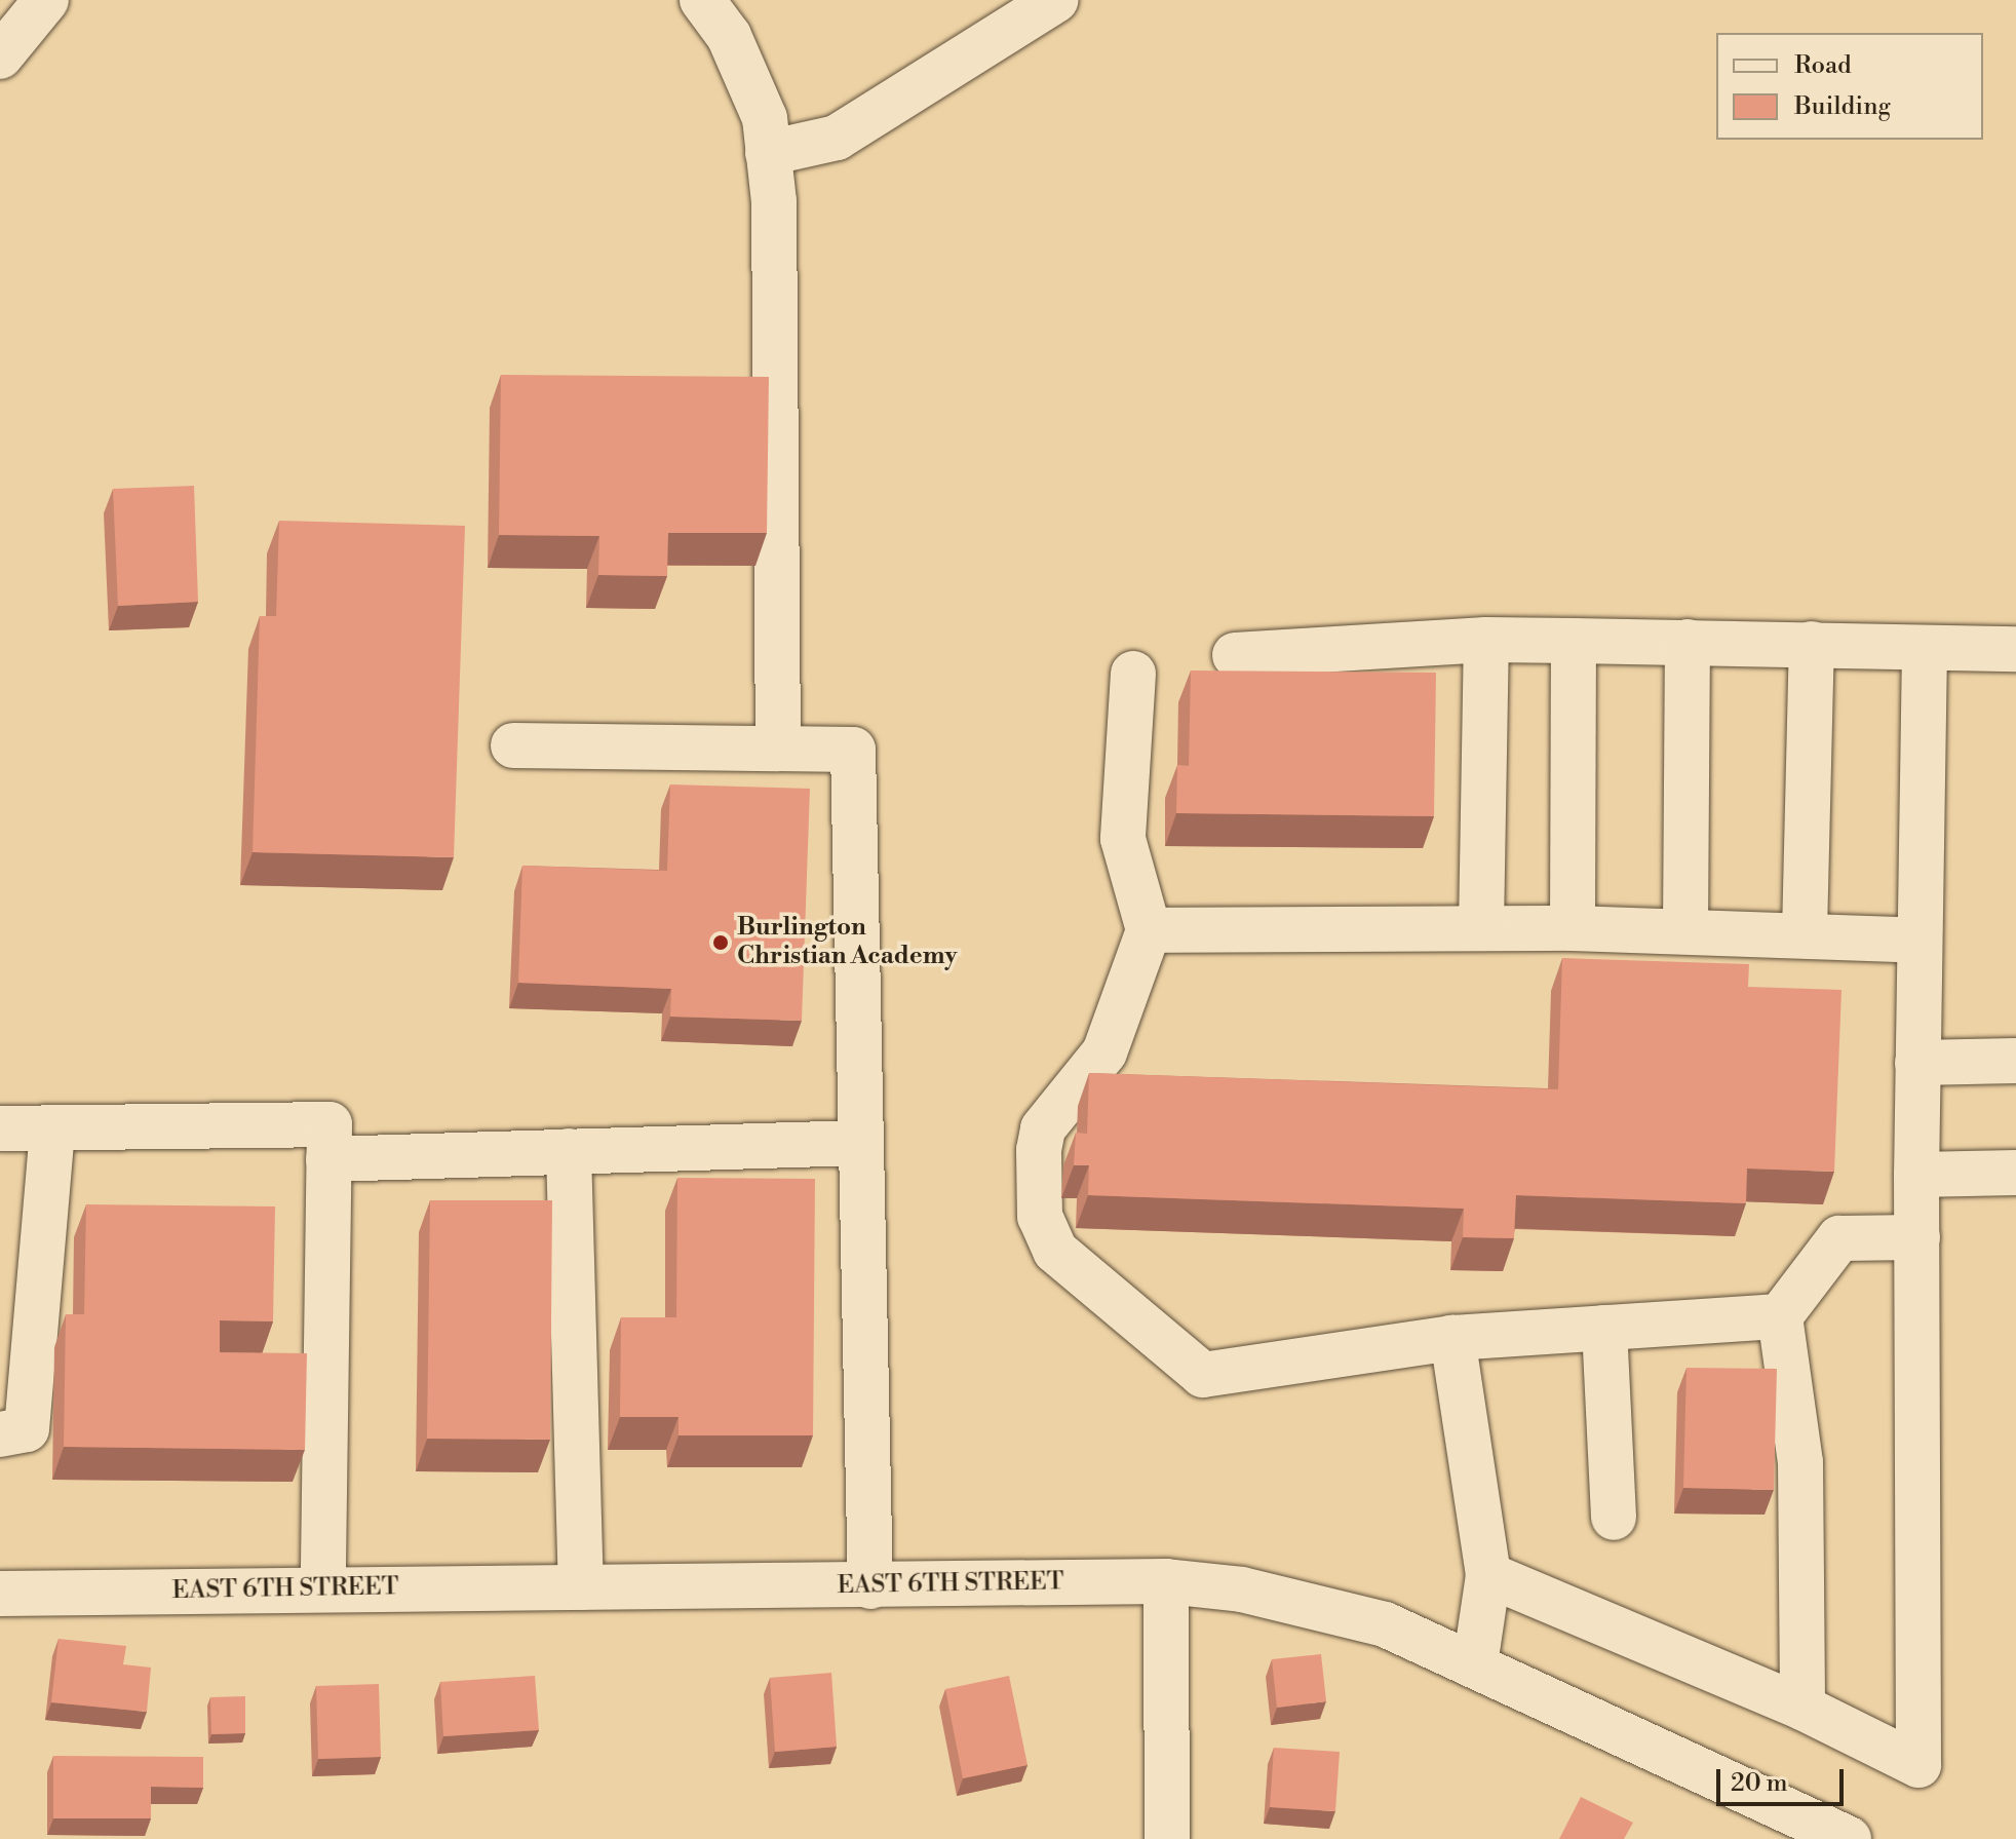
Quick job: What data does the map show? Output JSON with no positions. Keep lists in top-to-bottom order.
{
  "streets": {
    "street": ["EAST 6TH STREET"]
  },
  "places": ["Burlington Christian Academy"],
  "legend": ["Road", "Building"],
  "scale_bar": "20 m"
}
